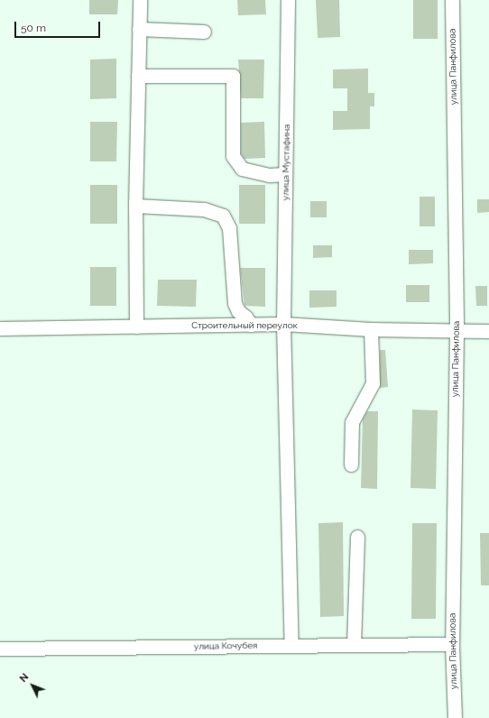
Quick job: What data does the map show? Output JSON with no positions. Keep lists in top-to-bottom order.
{
  "streets": {
    "street": [
      "улица Панфилова",
      "улица Мустафина",
      "Строительный переулок",
      "улица Кочубея"
    ]
  },
  "crossings": [
    ["улица Панфилова", "Строительный переулок"],
    ["улица Панфилова", "улица Кочубея"],
    ["улица Мустафина", "Строительный переулок"],
    ["улица Мустафина", "улица Кочубея"]
  ],
  "scale_bar": "50 m",
  "north": "top left"
}
